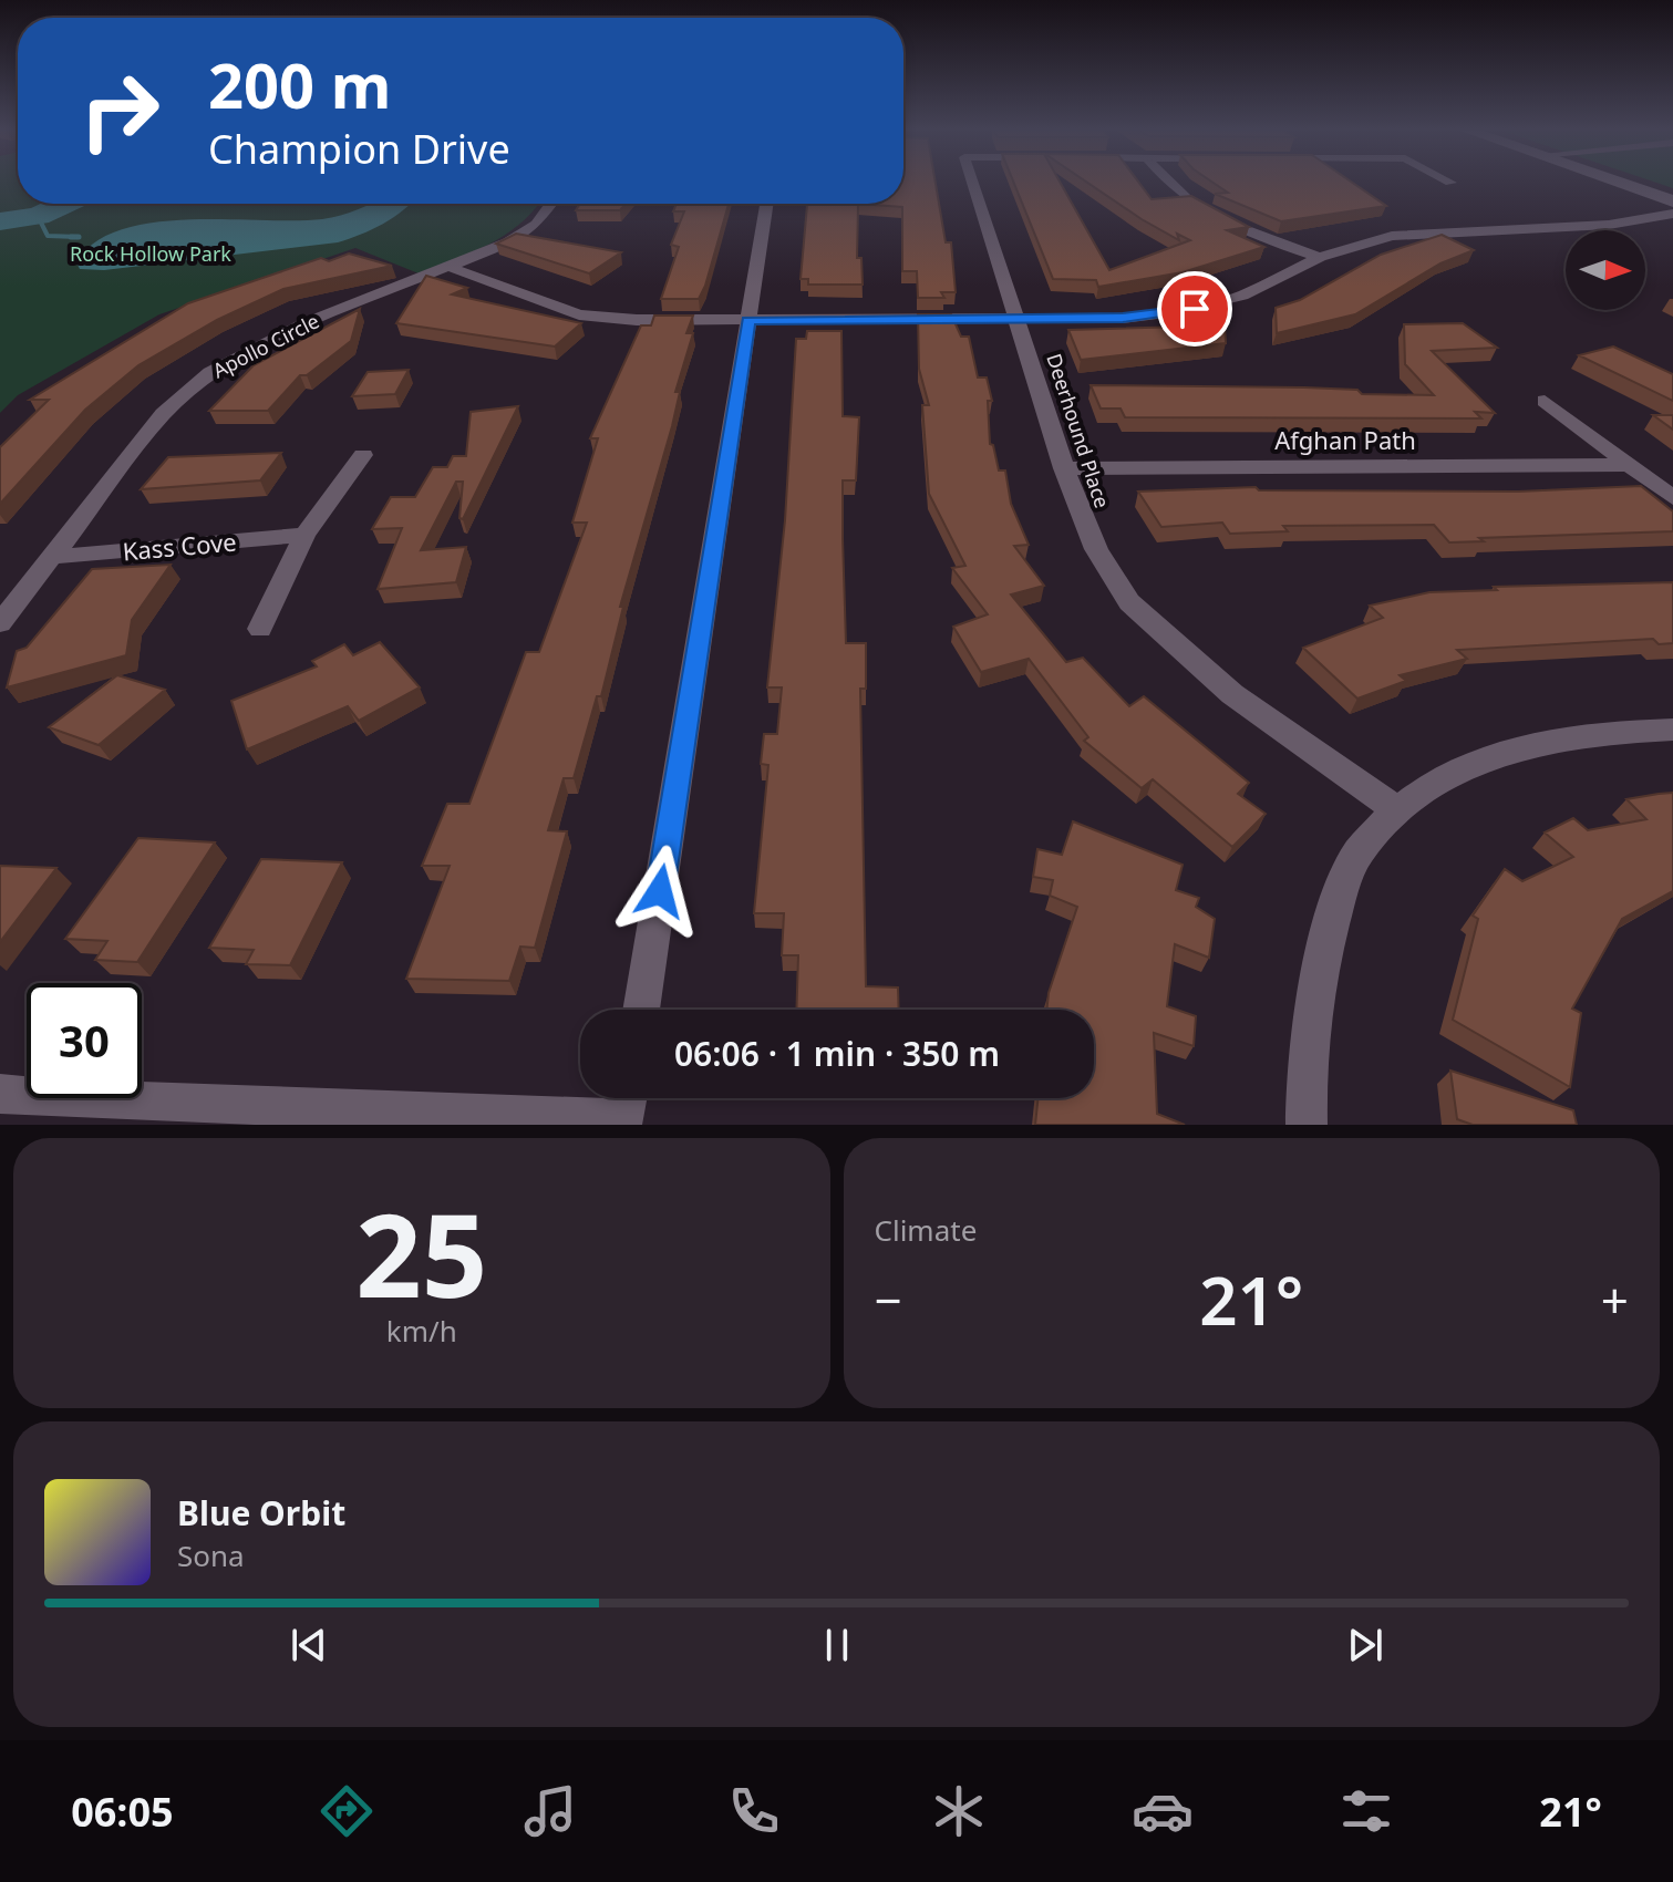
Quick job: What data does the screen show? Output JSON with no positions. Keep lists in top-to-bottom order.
{
  "streets": {
    "street": [
      "Apollo Circle",
      "Deerhound Place",
      "Afghan Path",
      "Kass Cove"
    ]
  },
  "crossings": [
    ["Apollo Circle", "Kass Cove"],
    ["Deerhound Place", "Afghan Path"]
  ],
  "parks": ["Rock Hollow Park"],
  "north": "right",
  "page": {
    "turn": ["200 m", "Champion Drive"],
    "limit": "30",
    "trip": "06:06 · 1 min · 350 m",
    "tile": [
      ["25", "km/h"],
      "Climate"
    ],
    "heat": ["−", "21°", "+"],
    "song": ["Blue Orbit", "Sona"],
    "tabs": ["06:05", "21°"]
  }
}
